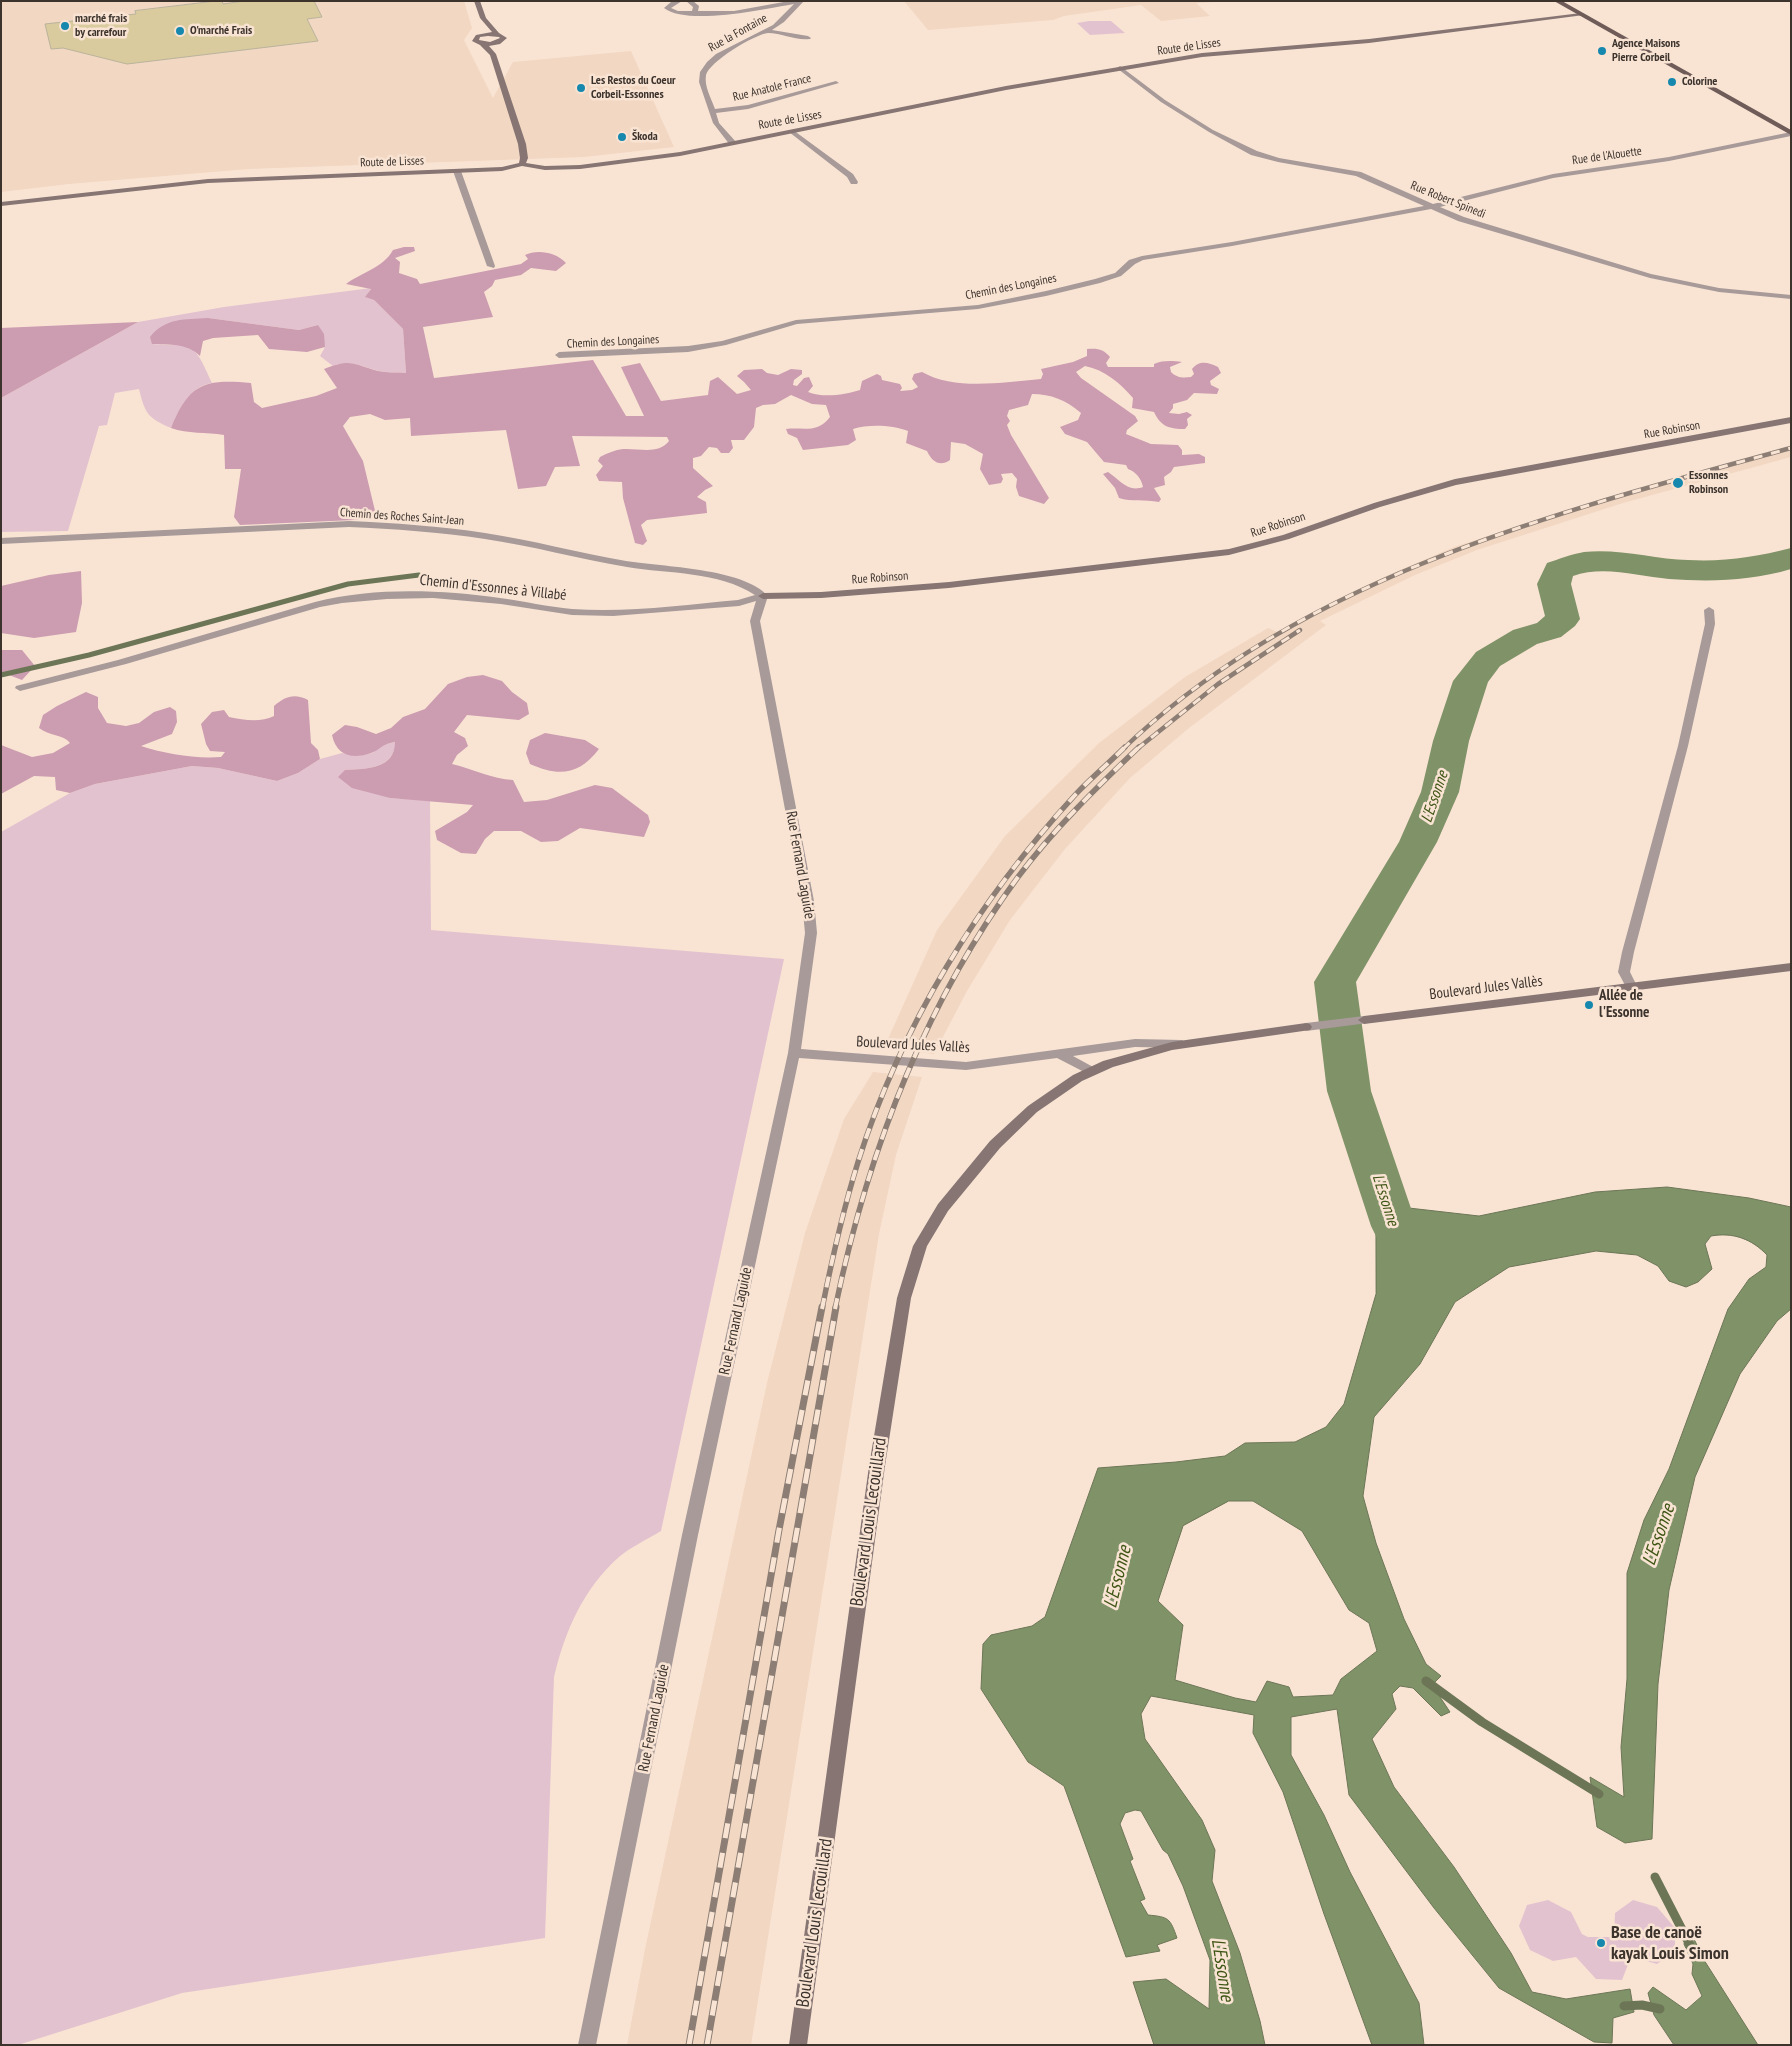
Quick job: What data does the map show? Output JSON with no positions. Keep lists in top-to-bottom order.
{
  "streets": {
    "street": [
      "Rue la Fontaine",
      "Route de Lisses",
      "Rue Anatole France",
      "Rue de l'Alouette",
      "Rue Robert Spinedi",
      "Chemin des Longaines",
      "Rue Robinson",
      "Chemin des Roches Saint-Jean",
      "Chemin d'Essonnes à Villabé",
      "Rue Fernand Laguide",
      "Boulevard Jules Vallès",
      "Boulevard Louis Lecouillard"
    ]
  },
  "crossings": [
    ["Rue la Fontaine", "Route de Lisses"],
    ["Rue la Fontaine", "Rue Anatole France"],
    ["Route de Lisses", "Rue Robert Spinedi"],
    ["Rue de l'Alouette", "Rue Robert Spinedi"],
    ["Rue de l'Alouette", "Chemin des Longaines"],
    ["Rue Robert Spinedi", "Chemin des Longaines"],
    ["Rue Robinson", "Chemin des Roches Saint-Jean"],
    ["Rue Robinson", "Chemin d'Essonnes à Villabé"],
    ["Rue Robinson", "Rue Fernand Laguide"],
    ["Chemin des Roches Saint-Jean", "Chemin d'Essonnes à Villabé"],
    ["Chemin des Roches Saint-Jean", "Rue Fernand Laguide"],
    ["Chemin d'Essonnes à Villabé", "Rue Fernand Laguide"],
    ["Rue Fernand Laguide", "Boulevard Jules Vallès"],
    ["Boulevard Jules Vallès", "Boulevard Louis Lecouillard"]
  ],
  "water": ["L'Essonne"],
  "places": [
    "marché frais by carrefour",
    "O'marché Frais",
    "Agence Maisons Pierre Corbeil",
    "Colorine",
    "Les Restos du Coeur Corbeil-Essonnes",
    "Škoda",
    "Essonnes Robinson",
    "Allée de l'Essonne",
    "Base de canoë kayak Louis Simon"
  ]
}
